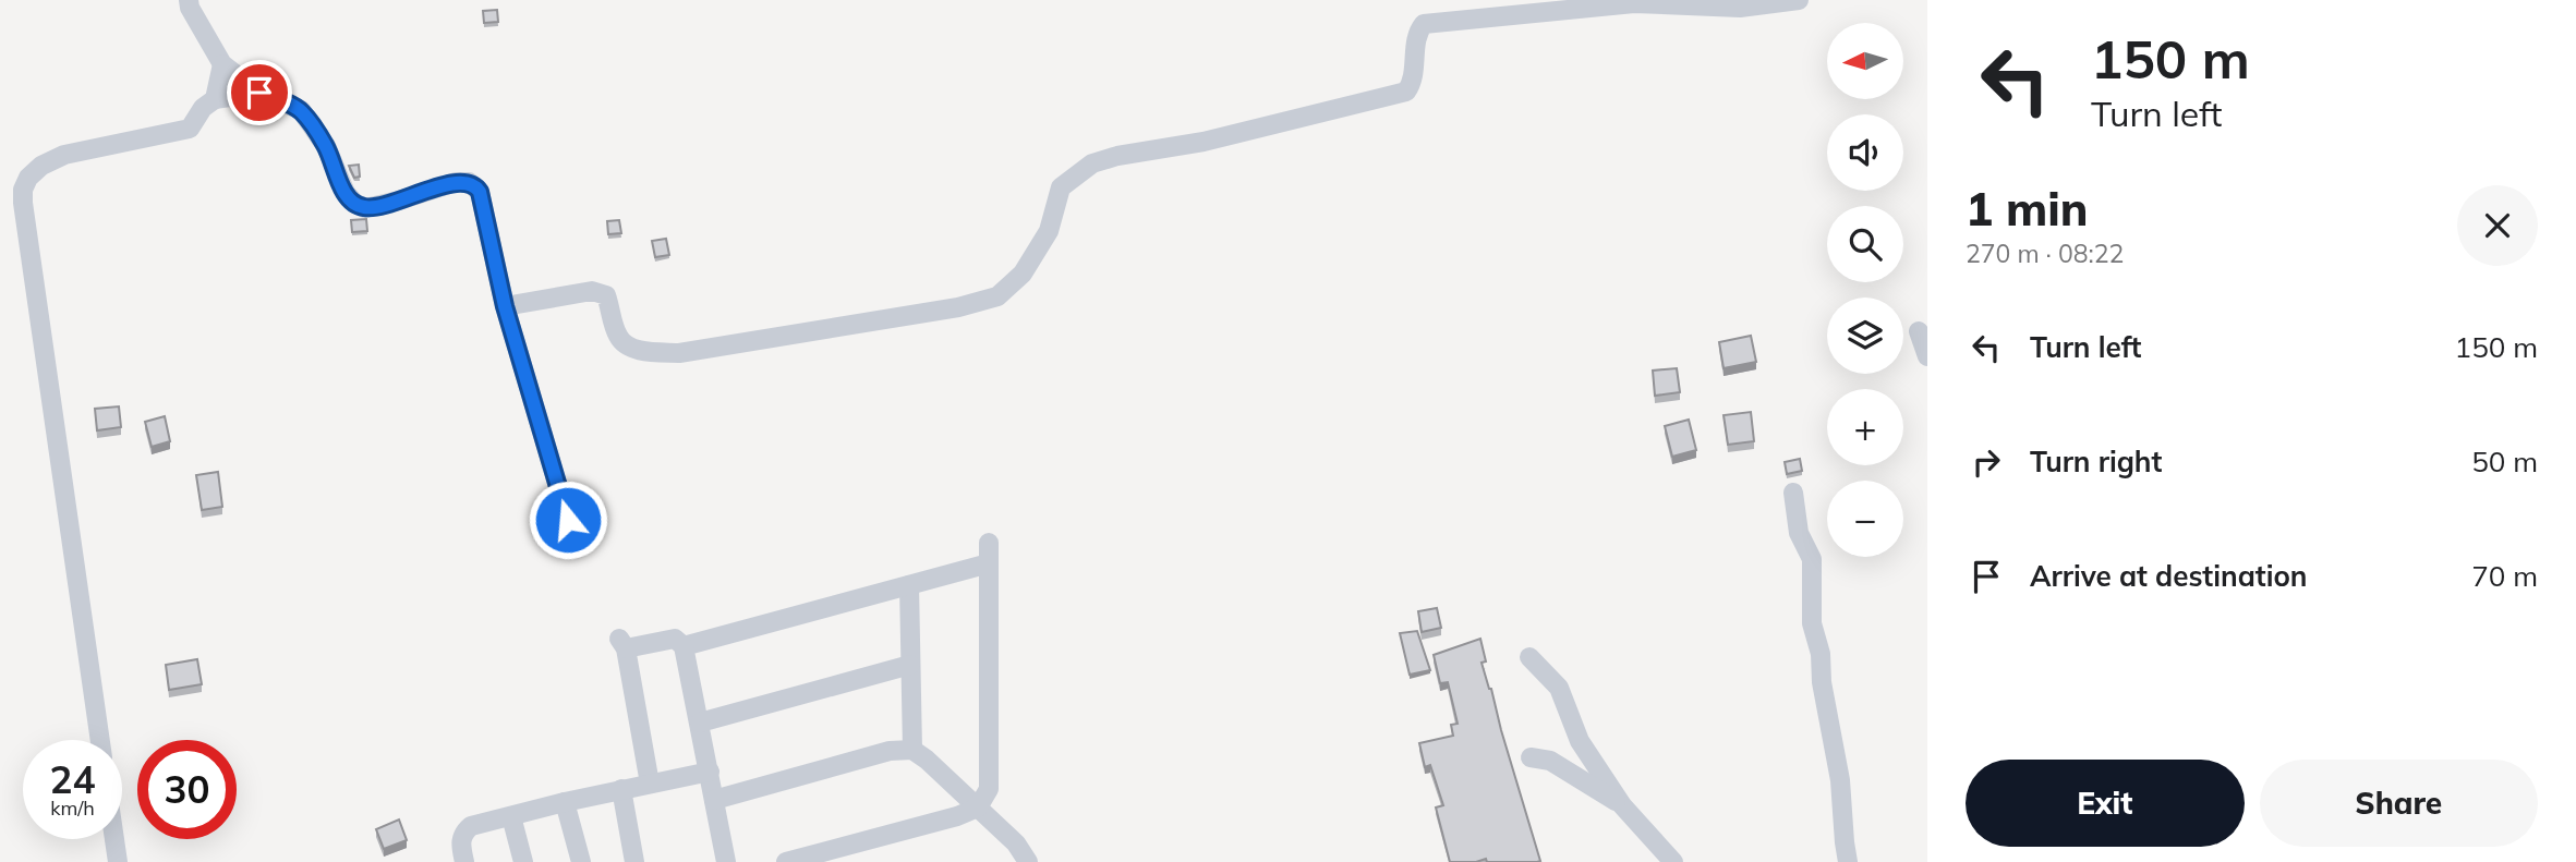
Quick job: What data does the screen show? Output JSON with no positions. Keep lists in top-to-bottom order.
{
  "north": "left",
  "page": {
    "turn": ["150 m", "Turn left"],
    "map_buttons": ["+", "−"],
    "heading": ["1 min", "270 m · 08:22"],
    "list": [
      {
        "name": "Turn left",
        "value": "150 m"
      },
      {
        "name": "Turn right",
        "value": "50 m"
      },
      {
        "name": "Arrive at destination",
        "value": "70 m"
      }
    ],
    "speed": "24 km/h",
    "limit": "30",
    "buttons": ["Exit", "Share"]
  }
}
